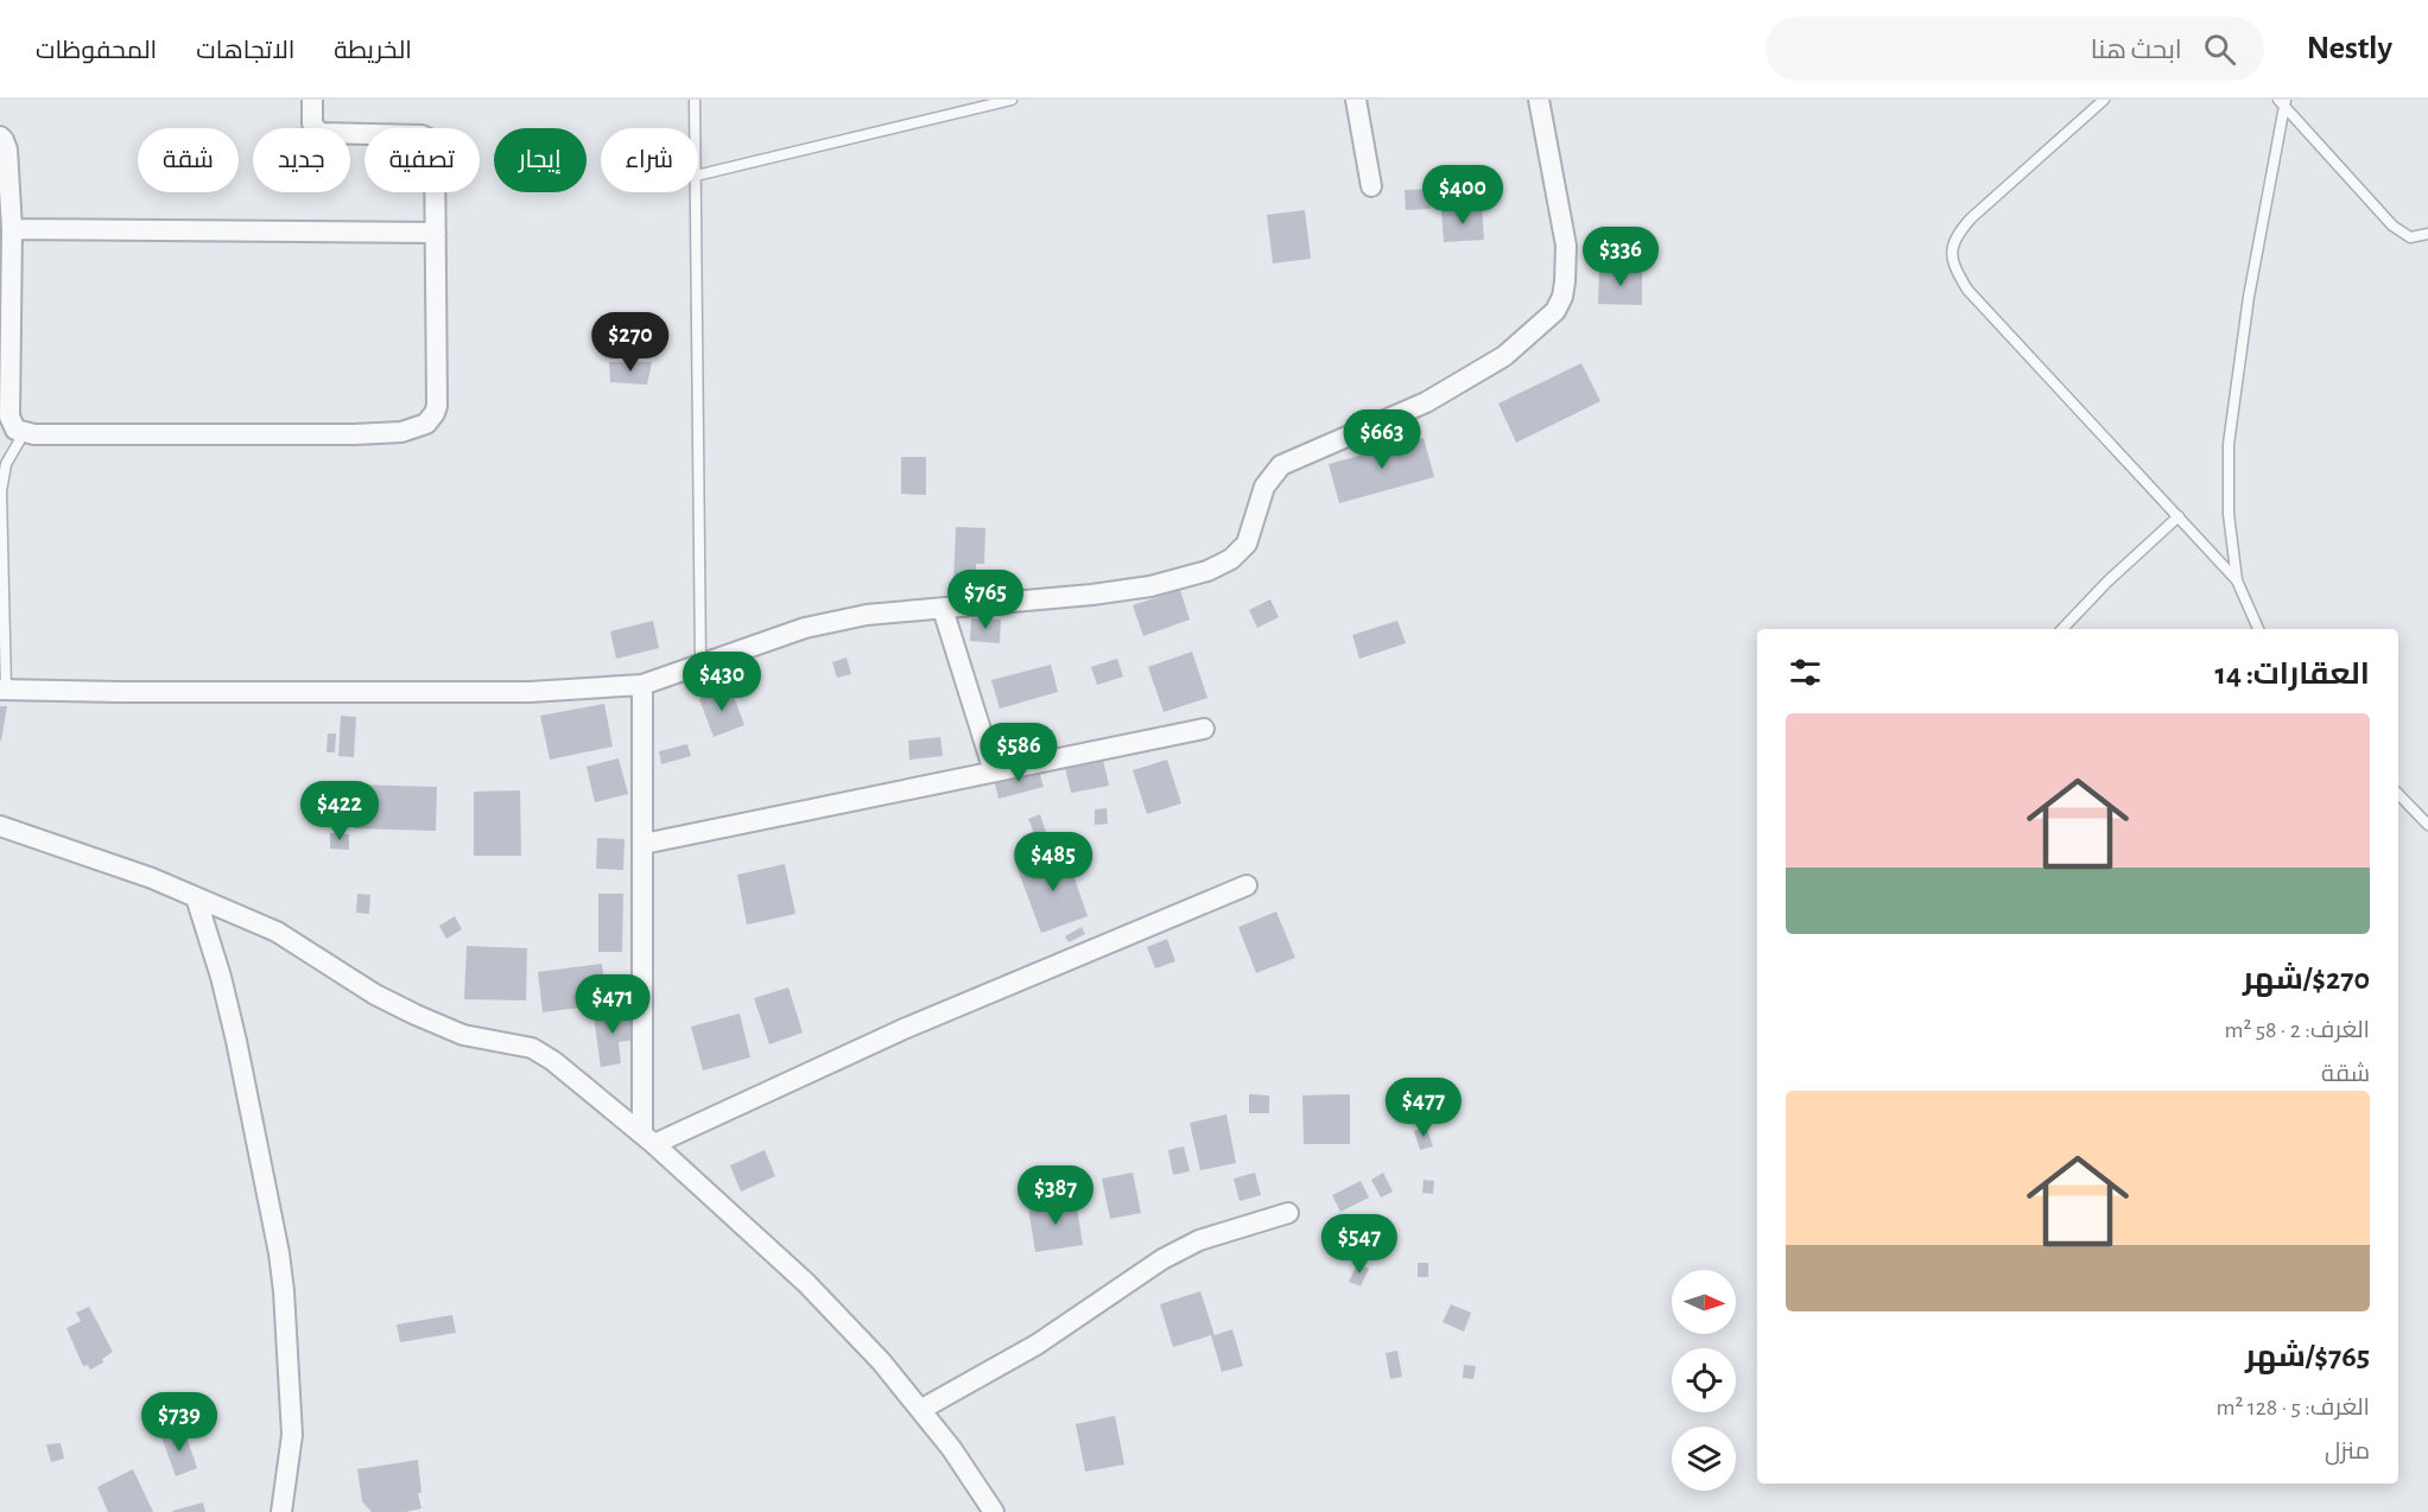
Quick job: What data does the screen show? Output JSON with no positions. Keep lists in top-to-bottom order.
{
  "north": "right",
  "page": {
    "header": "Nestly",
    "search": "ابحث هنا",
    "nav": ["الخريطة", "الاتجاهات", "المحفوظات"],
    "chip": [
      "شراء",
      "إيجار",
      "تصفية",
      "جديد",
      "شقة"
    ],
    "price": [
      "$400",
      "$336",
      "$270",
      "$663",
      "$765",
      "$430",
      "$586",
      "$422",
      "$485",
      "$471",
      "$477",
      "$387",
      "$547",
      "$739"
    ],
    "heading": "العقارات: 14",
    "list": [
      {
        "name": "$270/شهر",
        "note": "الغرف: 2 · 58 m² · شقة"
      },
      {
        "name": "$765/شهر",
        "note": "الغرف: 5 · 128 m² · منزل"
      }
    ]
  }
}
